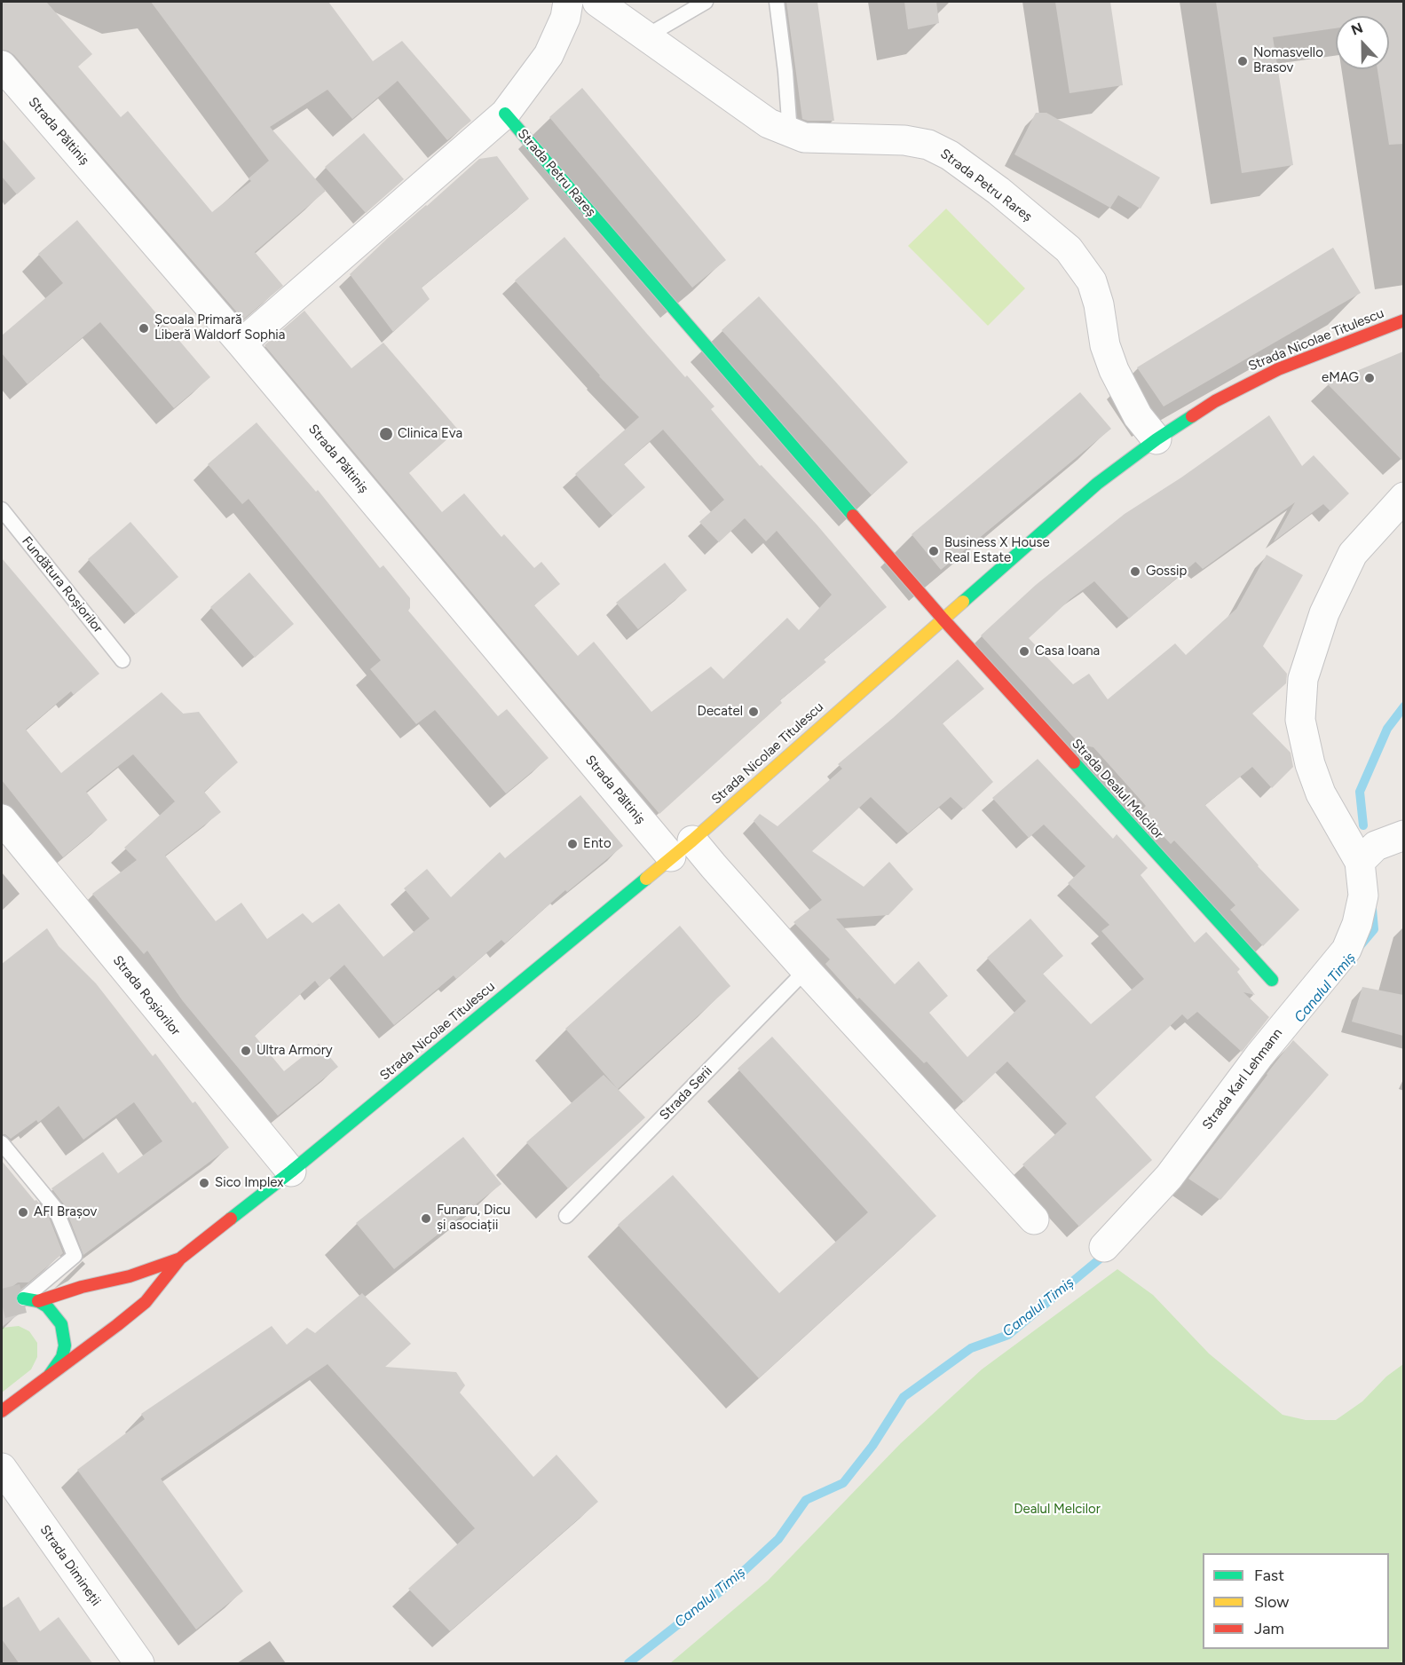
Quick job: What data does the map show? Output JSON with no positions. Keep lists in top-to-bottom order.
{
  "streets": {
    "street": [
      "Strada Păltiniș",
      "Strada Petru Rareș",
      "Strada Nicolae Titulescu",
      "Strada Dealul Melcilor",
      "Strada Roșiorilor",
      "Strada Karl Lehmann",
      "Strada Dimineții"
    ],
    "lane": ["Fundătura Roșiorilor", "Strada Serii"]
  },
  "crossings": [
    ["Strada Păltiniș", "Strada Nicolae Titulescu"],
    ["Strada Petru Rareș", "Strada Nicolae Titulescu"],
    ["Strada Petru Rareș", "Strada Dealul Melcilor"],
    ["Strada Nicolae Titulescu", "Strada Dealul Melcilor"],
    ["Strada Nicolae Titulescu", "Strada Roșiorilor"]
  ],
  "water": ["Canalul Timiș"],
  "parks": ["Dealul Melcilor"],
  "places": [
    "Nomasvello Brasov",
    "Școala Primară Liberă Waldorf Sophia",
    "eMAG",
    "Clinica Eva",
    "Business X House Real Estate",
    "Gossip",
    "Casa Ioana",
    "Decatel",
    "Ento",
    "Ultra Armory",
    "Sico Implex",
    "AFI Brașov",
    "Funaru, Dicu și asociații"
  ],
  "legend": ["Fast", "Slow", "Jam"],
  "north": "top"
}
